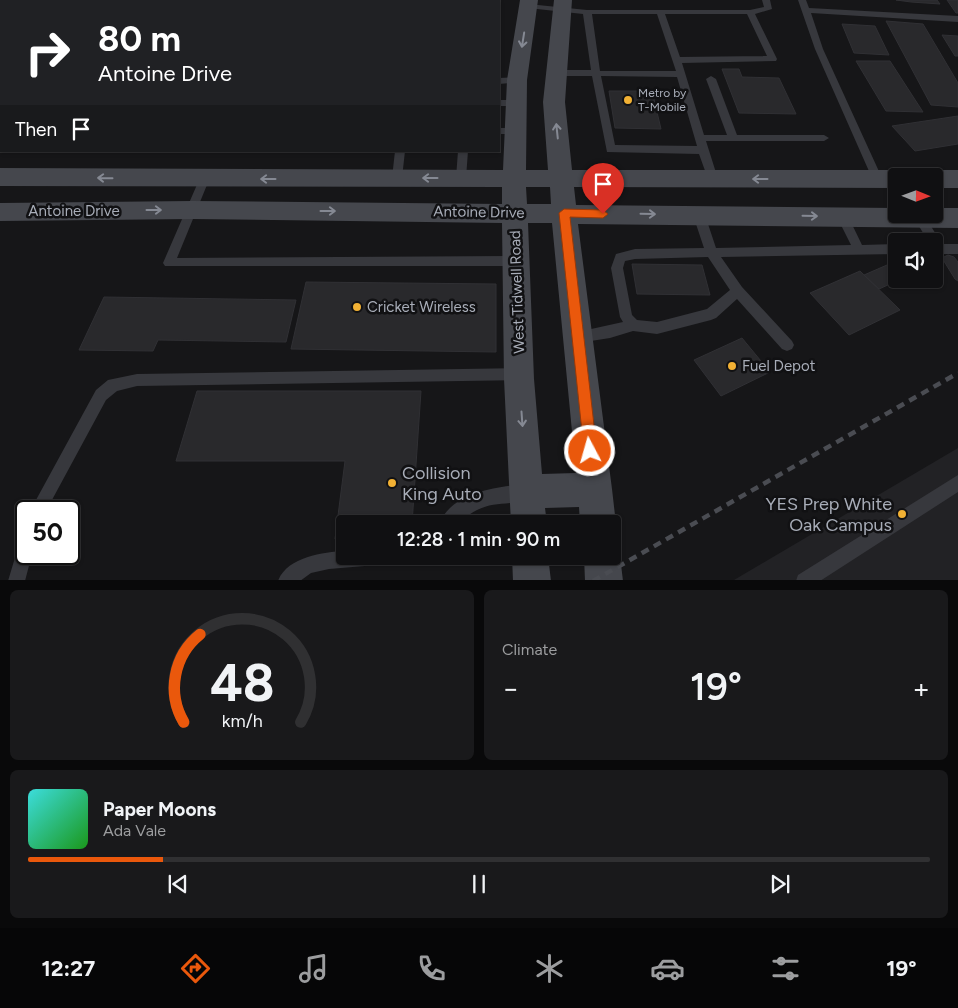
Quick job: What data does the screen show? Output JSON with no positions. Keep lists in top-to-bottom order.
{
  "streets": {
    "main road": ["Antoine Drive", "West Tidwell Road"]
  },
  "crossings": [
    ["Antoine Drive", "West Tidwell Road"]
  ],
  "places": [
    "Metro by T-Mobile",
    "Cricket Wireless",
    "Fuel Depot",
    "Collision King Auto",
    "YES Prep White Oak Campus"
  ],
  "north": "right",
  "page": {
    "turn": ["80 m", "Antoine Drive"],
    "then": "Then",
    "limit": "50",
    "trip": "12:28 · 1 min · 90 m",
    "tile": "Climate",
    "heat": ["−", "19°", "+"],
    "song": ["Paper Moons", "Ada Vale"],
    "tabs": ["12:27", "19°"],
    "gauge": ["48", "km/h"]
  }
}
